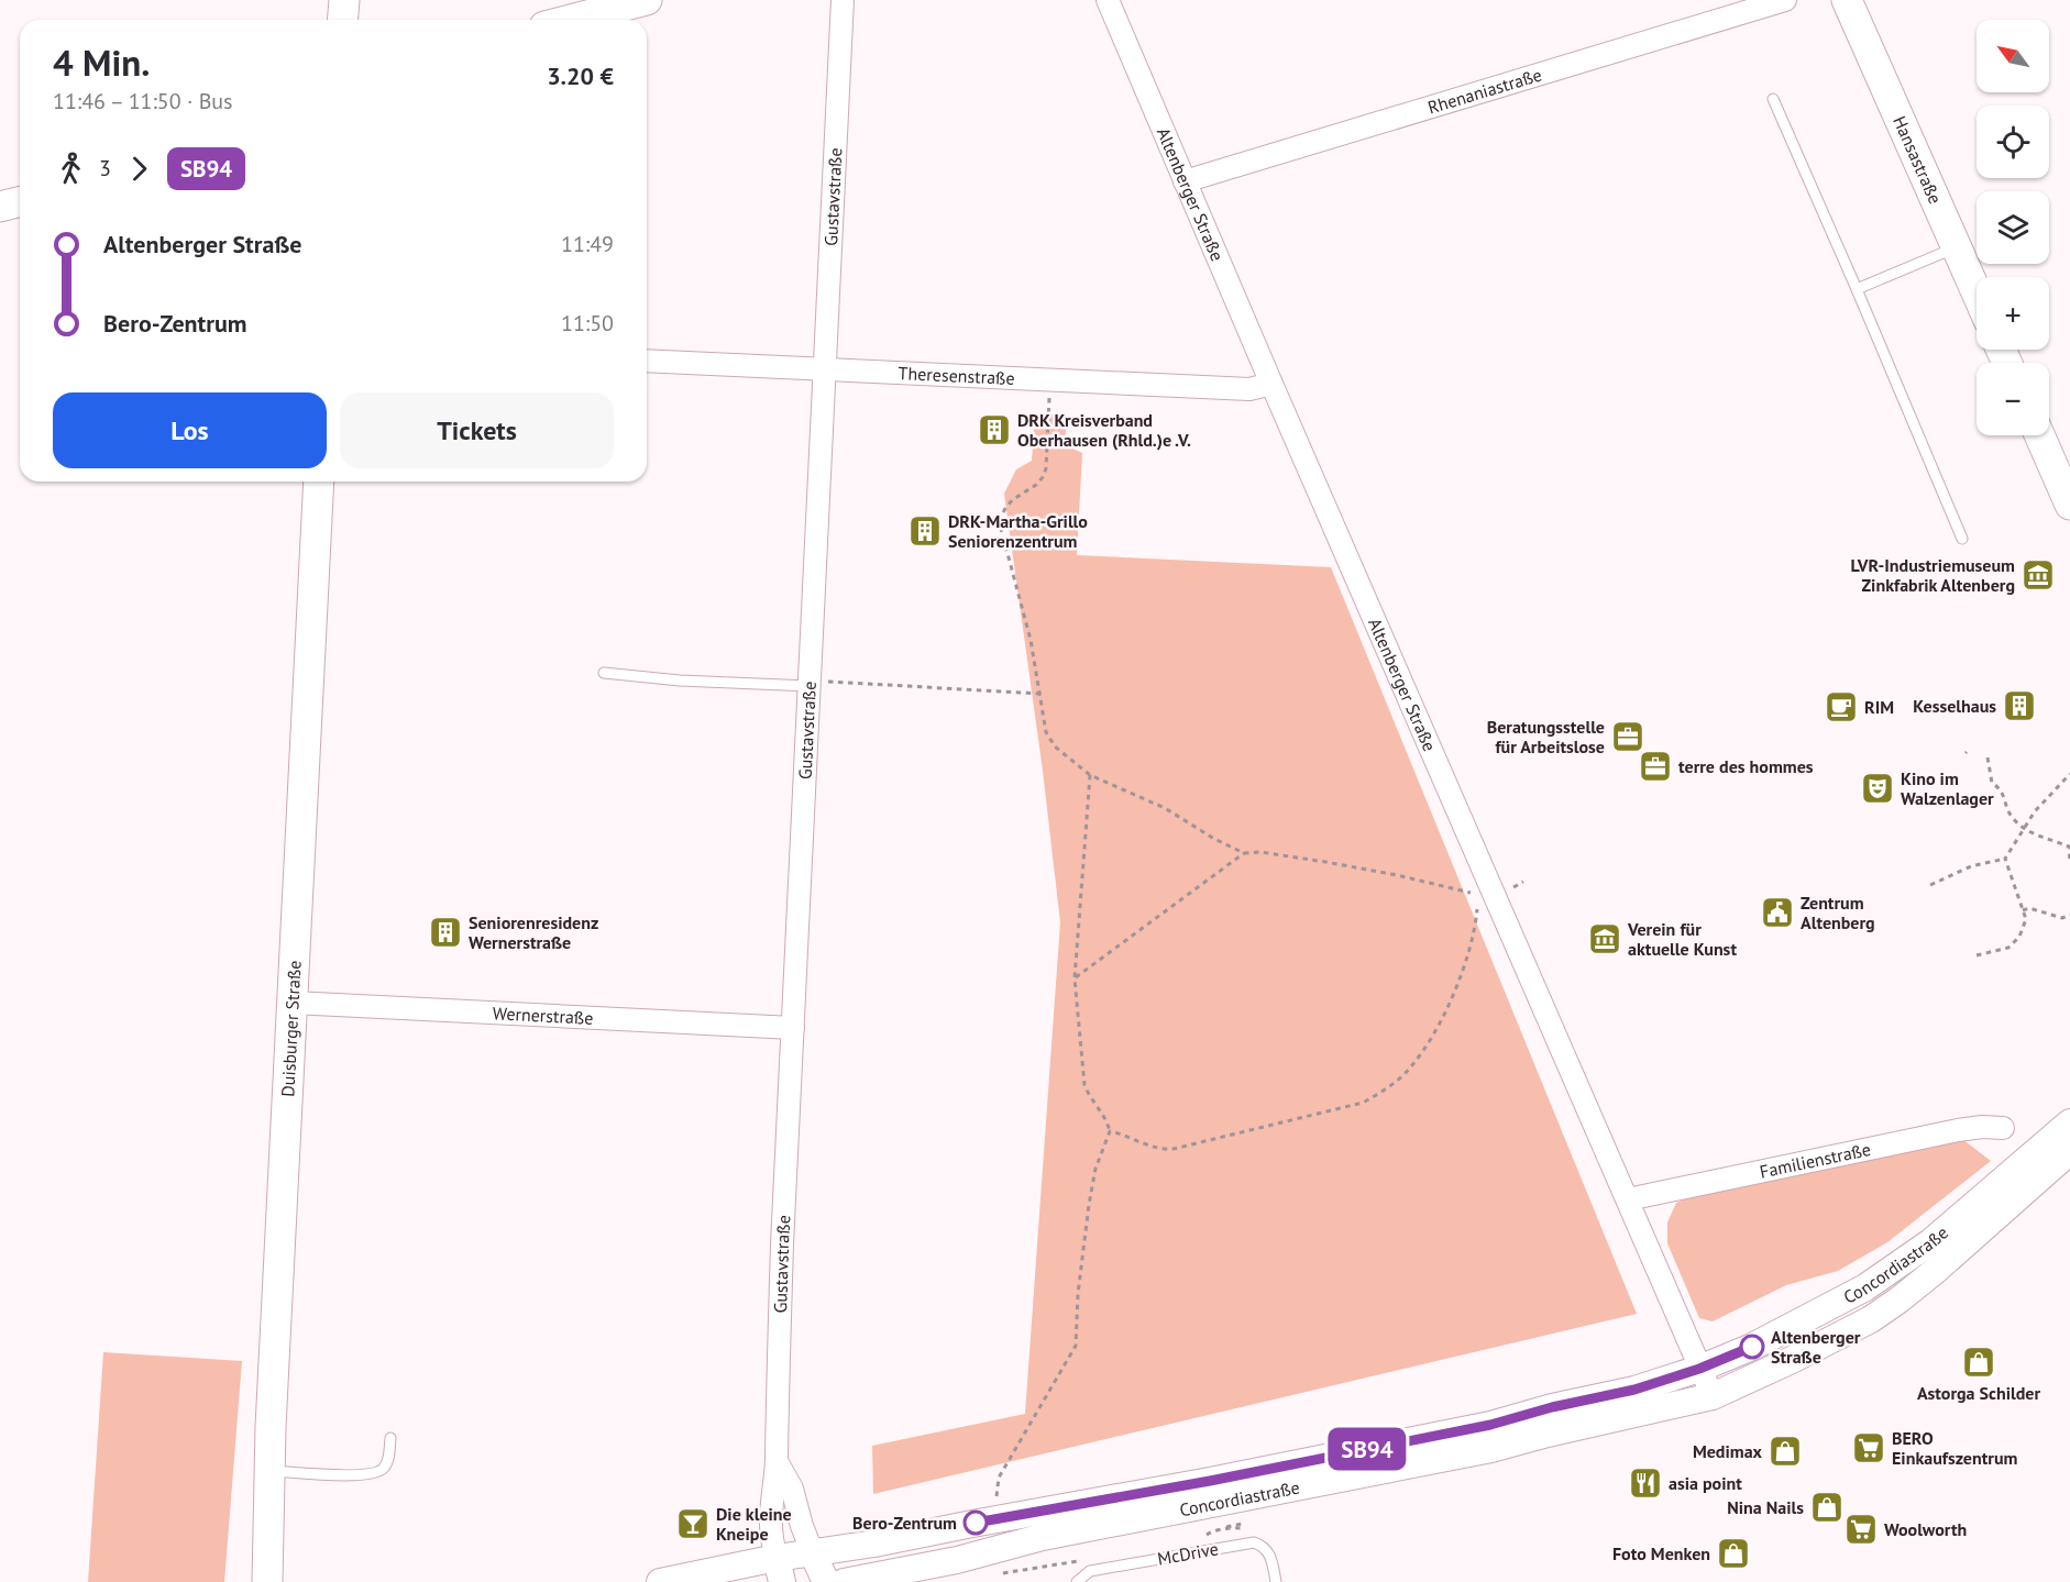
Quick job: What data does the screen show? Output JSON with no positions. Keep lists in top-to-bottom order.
{
  "streets": {
    "main road": ["Hansastraße", "Duisburger Straße"],
    "street": [
      "Rhenaniastraße",
      "Altenberger Straße",
      "Gustavstraße",
      "Theresenstraße",
      "Wernerstraße",
      "Familienstraße",
      "Concordiastraße"
    ],
    "lane": ["McDrive"]
  },
  "crossings": [
    ["Rhenaniastraße", "Altenberger Straße"],
    ["Altenberger Straße", "Theresenstraße"],
    ["Altenberger Straße", "Familienstraße"],
    ["Altenberger Straße", "Concordiastraße"],
    ["Gustavstraße", "Theresenstraße"],
    ["Gustavstraße", "Wernerstraße"],
    ["Gustavstraße", "Concordiastraße"],
    ["Wernerstraße", "Duisburger Straße"]
  ],
  "places": {
    "building": [
      "DRK Kreisverband Oberhausen (Rhld.)e .V.",
      "DRK-Martha-Grillo Seniorenzentrum",
      "Kesselhaus",
      "Seniorenresidenz Wernerstraße"
    ],
    "museum": ["LVR-Industriemuseum Zinkfabrik Altenberg", "Verein für aktuelle Kunst"],
    "cafe": ["RIM"],
    "office": ["Beratungsstelle für Arbeitslose", "terre des hommes"],
    "theatre": ["Kino im Walzenlager"],
    "public building": ["Zentrum Altenberg"],
    "other": ["Altenberger Straße", "Bero-Zentrum"],
    "shop": [
      "Astorga Schilder",
      "Medimax",
      "Nina Nails",
      "Foto Menken"
    ],
    "supermarket": ["BERO Einkaufszentrum", "Woolworth"],
    "restaurant": ["asia point"],
    "bar": ["Die kleine Kneipe"]
  },
  "lines": ["bus line SB94"],
  "north": "top left",
  "page": {
    "on_map": "SB94",
    "map_buttons": ["+", "−"],
    "heading": ["4 Min.", "11:46 – 11:50 · Bus", "3.20 €"],
    "legs": ["3", "SB94"],
    "list": [
      {
        "name": "Altenberger Straße",
        "value": "11:49"
      },
      {
        "name": "Bero-Zentrum",
        "value": "11:50"
      }
    ],
    "buttons": ["Los", "Tickets"]
  }
}
